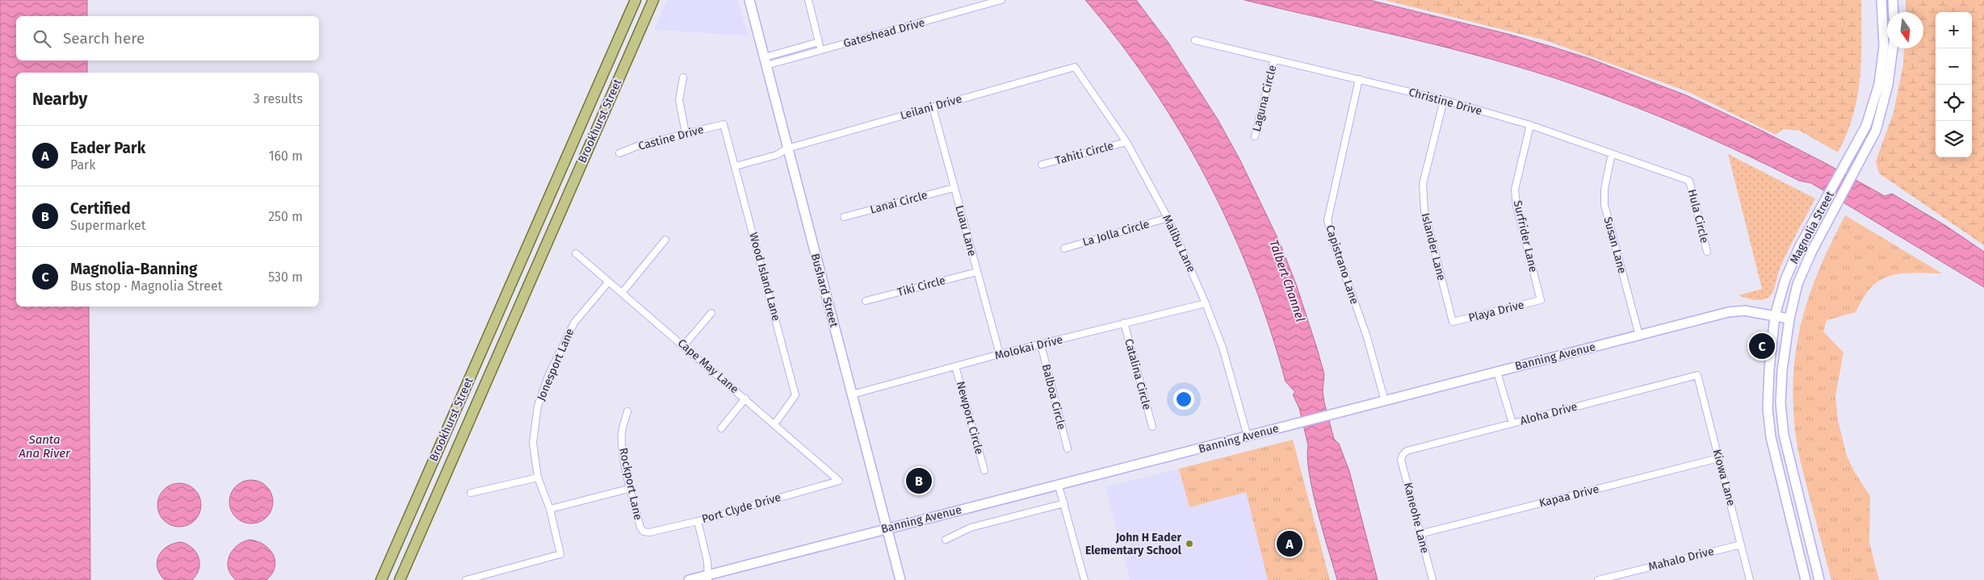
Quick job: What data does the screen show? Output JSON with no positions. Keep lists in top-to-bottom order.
{
  "streets": {
    "main road": ["Brookhurst Street"],
    "street": [
      "Gateshead Drive",
      "Laguna Circle",
      "Christine Drive",
      "Leilani Drive",
      "Castine Drive",
      "Tahiti Circle",
      "Lanai Circle",
      "Hula Circle",
      "Magnolia Street",
      "Luau Lane",
      "La Jolla Circle",
      "Surfrider Lane",
      "Malibu Lane",
      "Susan Lane",
      "Islander Lane",
      "Capistrano Lane",
      "Wood Island Lane",
      "Tiki Circle",
      "Bushard Street",
      "Playa Drive",
      "Molokai Drive",
      "Banning Avenue",
      "Jonesport Lane",
      "Cape May Lane",
      "Catalina Circle",
      "Balboa Circle",
      "Aloha Drive",
      "Newport Circle",
      "Kiowa Lane",
      "Rockport Lane",
      "Kapaa Drive",
      "Port Clyde Drive",
      "Kaneohe Lane",
      "Mahalo Drive"
    ]
  },
  "crossings": [
    ["Gateshead Drive", "Bushard Street"],
    ["Laguna Circle", "Christine Drive"],
    ["Christine Drive", "Hula Circle"],
    ["Christine Drive", "Surfrider Lane"],
    ["Christine Drive", "Susan Lane"],
    ["Christine Drive", "Islander Lane"],
    ["Christine Drive", "Capistrano Lane"],
    ["Leilani Drive", "Luau Lane"],
    ["Leilani Drive", "Malibu Lane"],
    ["Leilani Drive", "Wood Island Lane"],
    ["Leilani Drive", "Bushard Street"],
    ["Castine Drive", "Wood Island Lane"],
    ["Tahiti Circle", "Malibu Lane"],
    ["Lanai Circle", "Luau Lane"],
    ["Magnolia Street", "Banning Avenue"],
    ["Luau Lane", "Tiki Circle"],
    ["Luau Lane", "Molokai Drive"],
    ["La Jolla Circle", "Malibu Lane"],
    ["Surfrider Lane", "Playa Drive"],
    ["Malibu Lane", "Molokai Drive"],
    ["Malibu Lane", "Banning Avenue"],
    ["Susan Lane", "Banning Avenue"],
    ["Islander Lane", "Playa Drive"],
    ["Capistrano Lane", "Banning Avenue"],
    ["Wood Island Lane", "Cape May Lane"],
    ["Bushard Street", "Molokai Drive"],
    ["Bushard Street", "Banning Avenue"],
    ["Molokai Drive", "Catalina Circle"],
    ["Molokai Drive", "Balboa Circle"],
    ["Molokai Drive", "Newport Circle"],
    ["Jonesport Lane", "Cape May Lane"],
    ["Cape May Lane", "Port Clyde Drive"],
    ["Aloha Drive", "Kiowa Lane"],
    ["Aloha Drive", "Kaneohe Lane"],
    ["Kiowa Lane", "Kapaa Drive"],
    ["Kiowa Lane", "Mahalo Drive"],
    ["Rockport Lane", "Port Clyde Drive"],
    ["Kapaa Drive", "Kaneohe Lane"]
  ],
  "water": ["Talbert Channel", "Santa Ana River"],
  "places": ["John H Eader Elementary School"],
  "north": "bottom",
  "page": {
    "map_buttons": ["+", "−"],
    "search": "Search here",
    "heading": ["Nearby", "3 results"],
    "list": [
      {
        "mark": "A",
        "name": "Eader Park",
        "note": "Park",
        "value": "160 m"
      },
      {
        "mark": "B",
        "name": "Certified",
        "note": "Supermarket",
        "value": "250 m"
      },
      {
        "mark": "C",
        "name": "Magnolia-Banning",
        "note": "Bus stop · Magnolia Street",
        "value": "530 m"
      }
    ],
    "pins": ["C", "B", "A"]
  }
}
